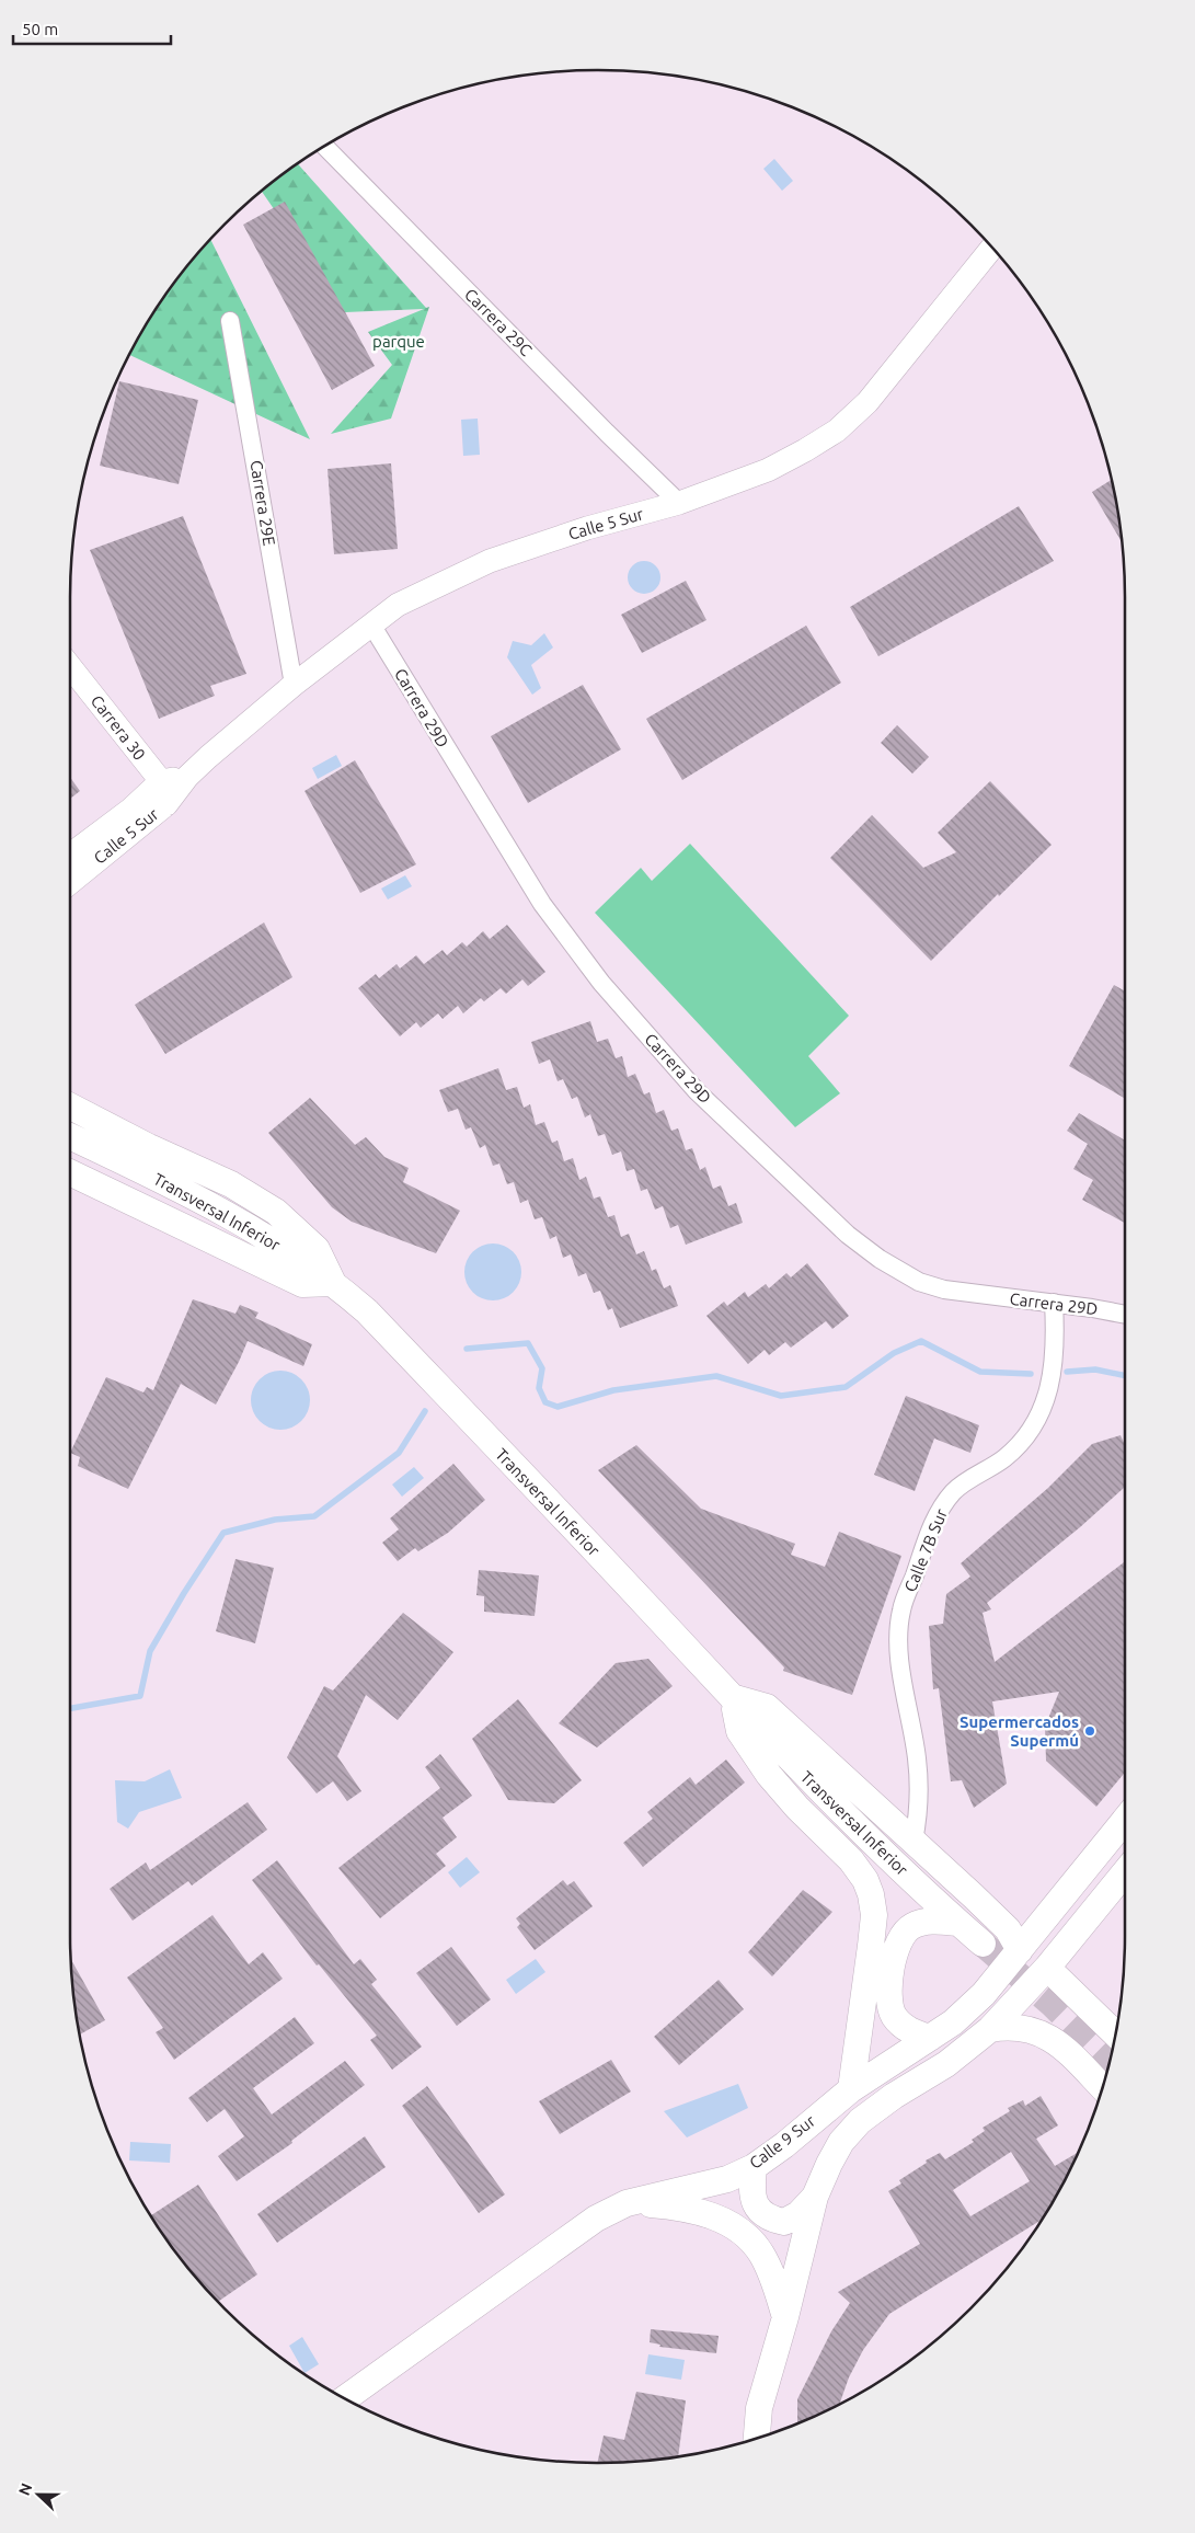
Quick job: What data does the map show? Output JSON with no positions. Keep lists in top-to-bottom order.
{
  "streets": {
    "main road": ["Transversal Inferior", "Calle 9 Sur"],
    "street": [
      "Carrera 29C",
      "Carrera 29E",
      "Calle 5 Sur",
      "Carrera 29D",
      "Carrera 30",
      "Calle 7B Sur"
    ]
  },
  "crossings": [
    ["Carrera 29C", "Calle 5 Sur"],
    ["Carrera 29E", "Calle 5 Sur"],
    ["Calle 5 Sur", "Carrera 29D"],
    ["Calle 5 Sur", "Carrera 30"],
    ["Carrera 29D", "Calle 7B Sur"]
  ],
  "parks": ["parque"],
  "places": ["Supermercados Supermú"],
  "scale_bar": "50 m",
  "north": "left"
}
